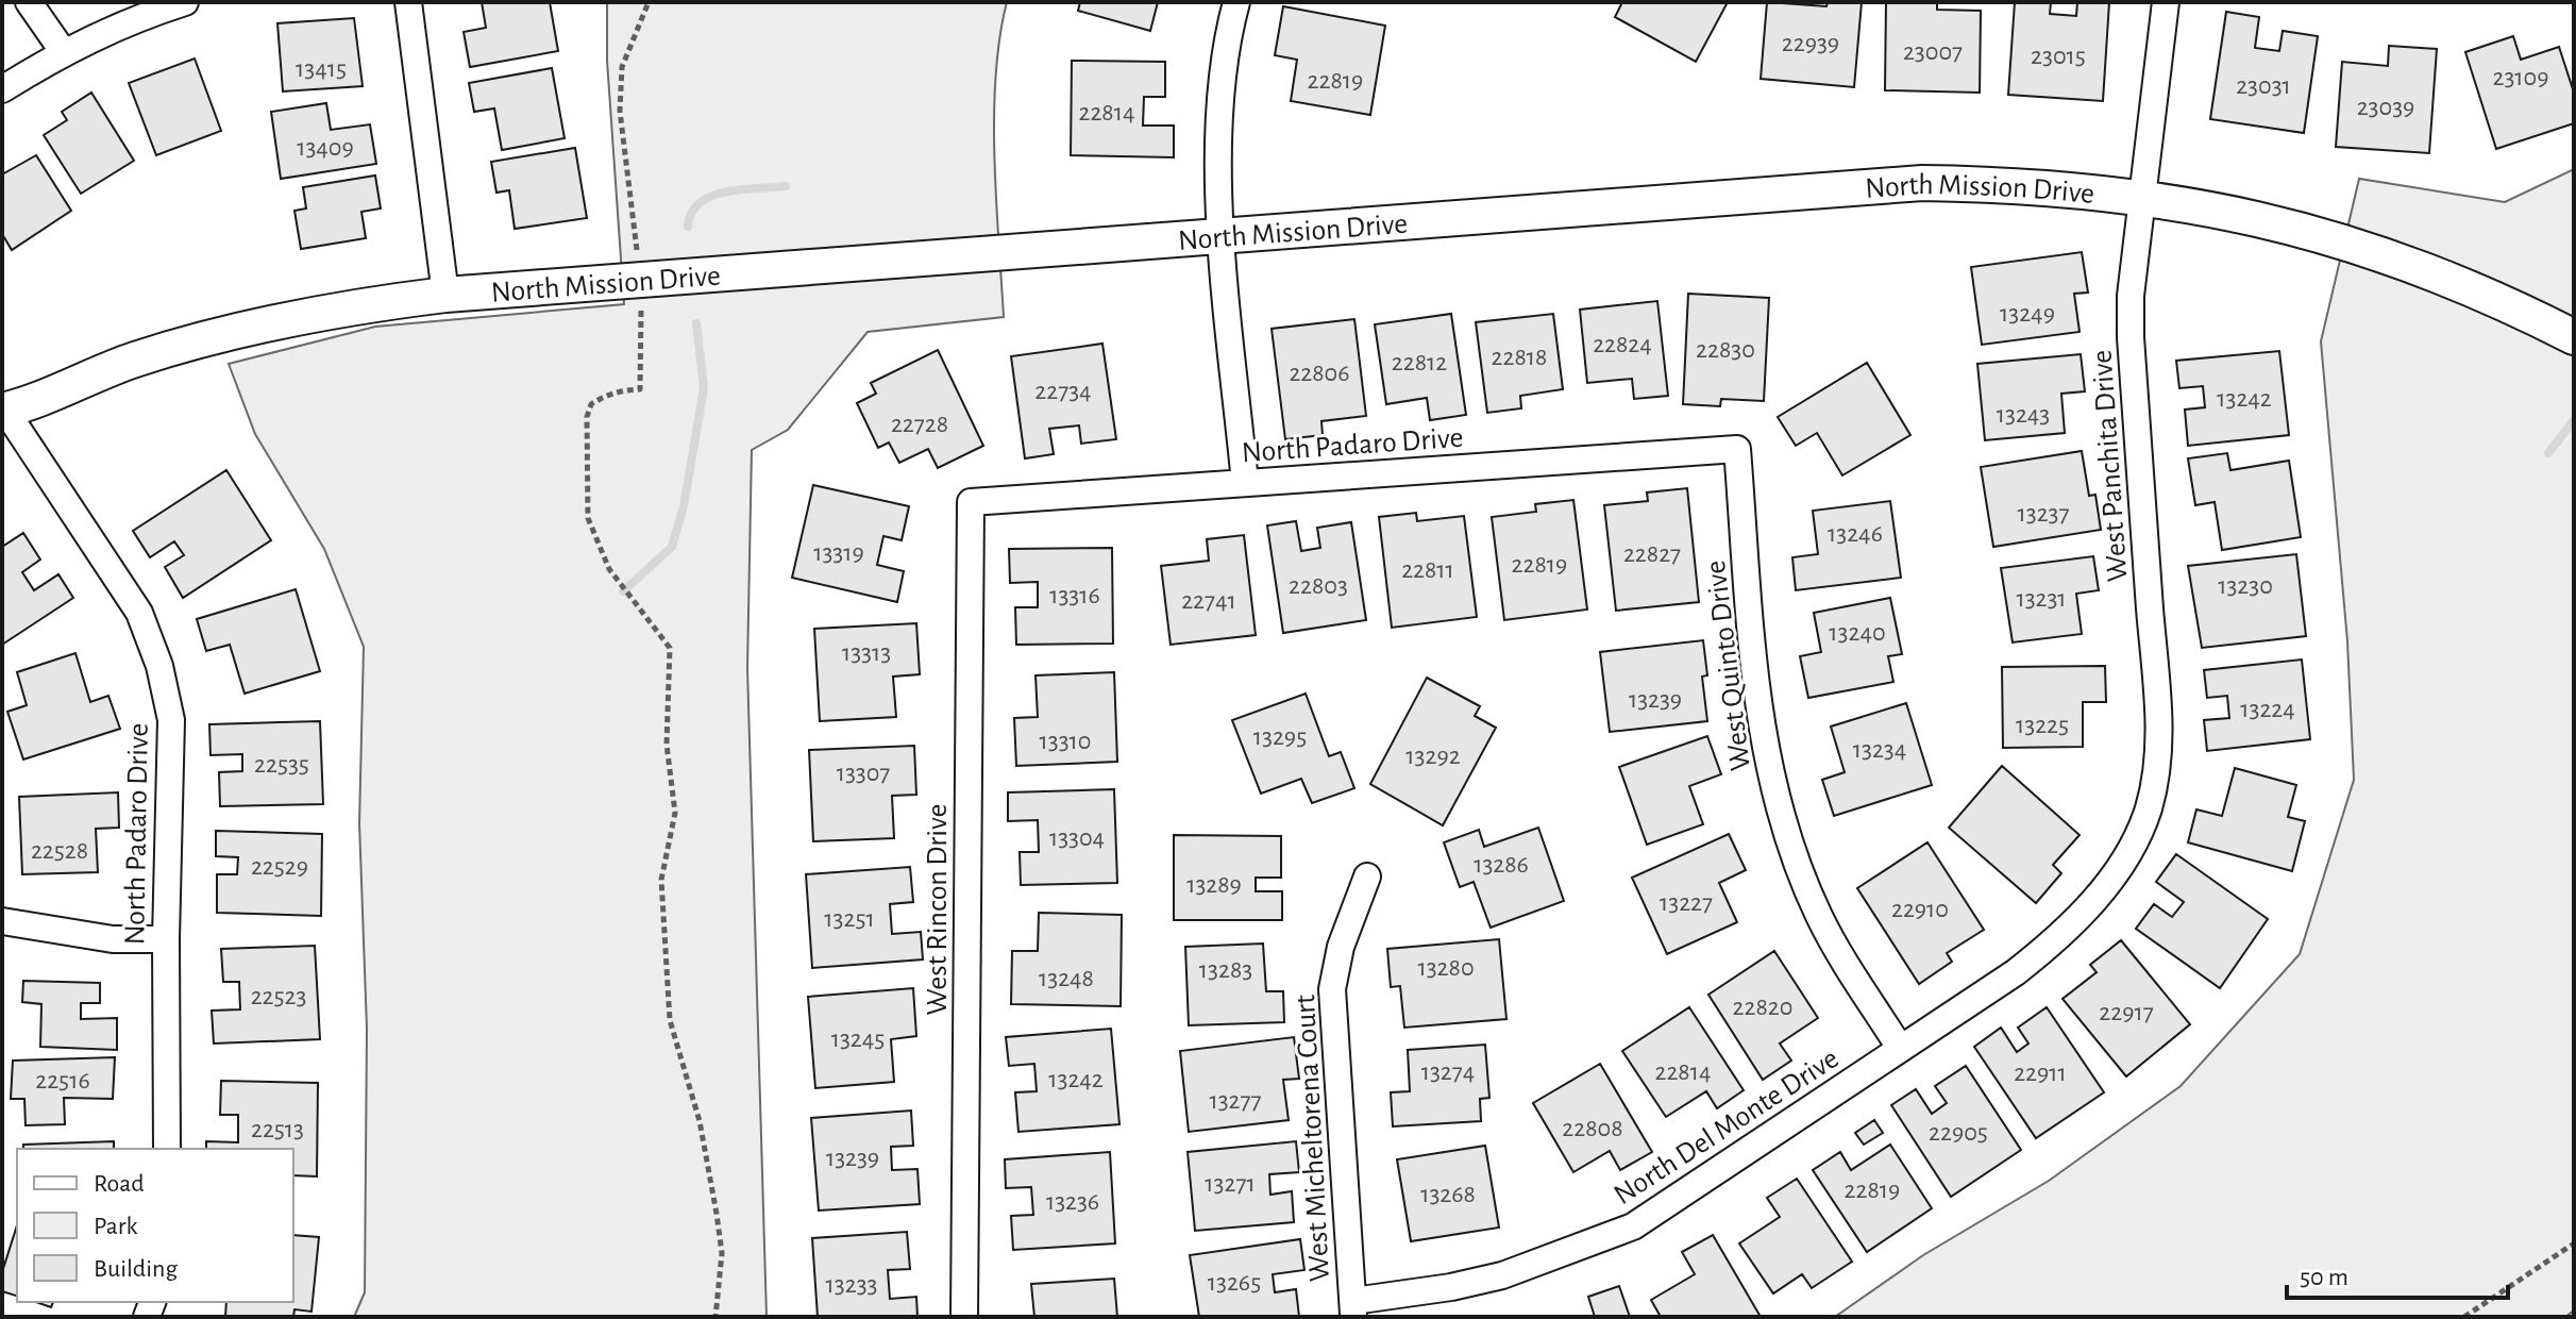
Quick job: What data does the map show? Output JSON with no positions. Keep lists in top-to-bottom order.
{
  "streets": {
    "street": [
      "North Mission Drive",
      "North Padaro Drive",
      "West Panchita Drive",
      "West Quinto Drive",
      "West Rincon Drive",
      "North Del Monte Drive",
      "West Micheltorena Court"
    ]
  },
  "crossings": [
    ["North Mission Drive", "North Padaro Drive"],
    ["North Mission Drive", "West Panchita Drive"],
    ["North Padaro Drive", "West Quinto Drive"],
    ["North Padaro Drive", "West Rincon Drive"],
    ["West Panchita Drive", "North Del Monte Drive"],
    ["West Quinto Drive", "North Del Monte Drive"],
    ["North Del Monte Drive", "West Micheltorena Court"]
  ],
  "house_numbers": [
    "22939",
    "23007",
    "23015",
    "13415",
    "23109",
    "22819",
    "23031",
    "23039",
    "22814",
    "13409",
    "13249",
    "22824",
    "22830",
    "22818",
    "22812",
    "22806",
    "22734",
    "13242",
    "13243",
    "22728",
    "13237",
    "13246",
    "13319",
    "22827",
    "22819",
    "22811",
    "22803",
    "13230",
    "13316",
    "13231",
    "22741",
    "13240",
    "13313",
    "13239",
    "13224",
    "13225",
    "13295",
    "13310",
    "13234",
    "13292",
    "22535",
    "13307",
    "13304",
    "22528",
    "13286",
    "22529",
    "13289",
    "13227",
    "22910",
    "13251",
    "13280",
    "13283",
    "13248",
    "22523",
    "22820",
    "22917",
    "13245",
    "13274",
    "22814",
    "22911",
    "13242",
    "22516",
    "13277",
    "22808",
    "22513",
    "22905",
    "13239",
    "13271",
    "22819",
    "13268",
    "13236",
    "13265",
    "13233"
  ],
  "legend": ["Road", "Park", "Building"],
  "scale_bar": "50 m"
}
